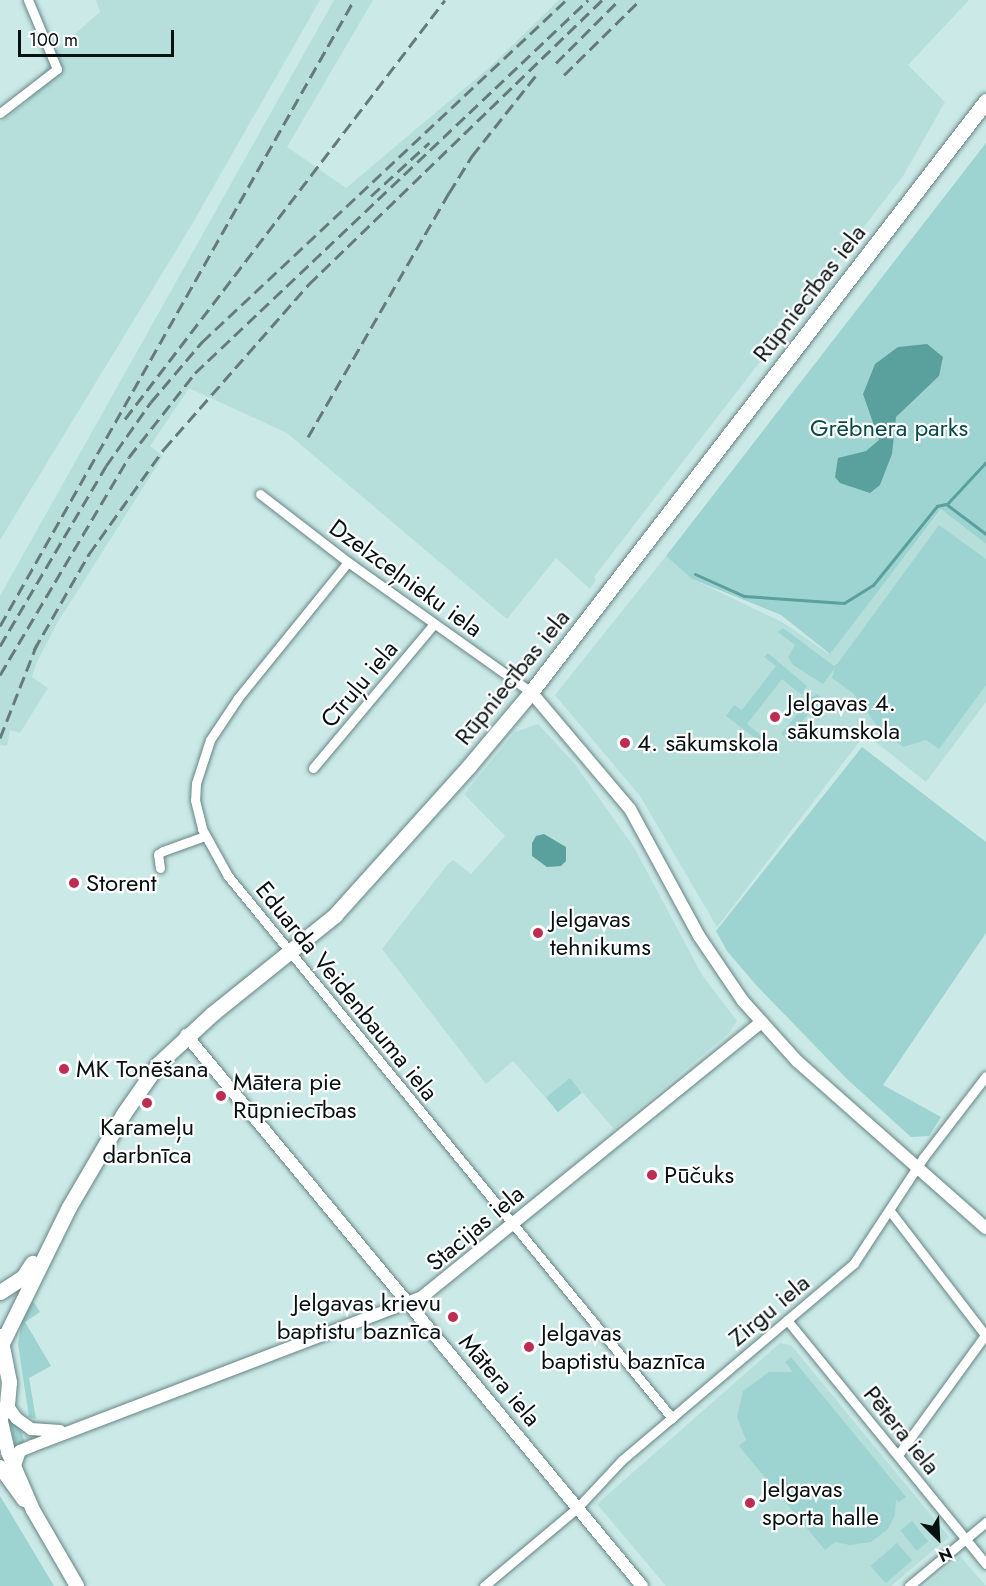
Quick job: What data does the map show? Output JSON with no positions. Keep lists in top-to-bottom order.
{
  "streets": {
    "main road": ["Rūpniecības iela"],
    "street": [
      "Dzelzceļnieku iela",
      "Cīruļu iela",
      "Eduarda Veidenbauma iela",
      "Stacijas iela",
      "Zirgu iela",
      "Mātera iela",
      "Pētera iela"
    ]
  },
  "crossings": [
    ["Rūpniecības iela", "Dzelzceļnieku iela"],
    ["Rūpniecības iela", "Eduarda Veidenbauma iela"],
    ["Rūpniecības iela", "Mātera iela"],
    ["Dzelzceļnieku iela", "Cīruļu iela"],
    ["Dzelzceļnieku iela", "Eduarda Veidenbauma iela"],
    ["Eduarda Veidenbauma iela", "Stacijas iela"],
    ["Eduarda Veidenbauma iela", "Zirgu iela"],
    ["Stacijas iela", "Mātera iela"],
    ["Zirgu iela", "Mātera iela"],
    ["Zirgu iela", "Pētera iela"]
  ],
  "parks": ["Grēbnera parks"],
  "places": [
    "Jelgavas 4. sākumskola",
    "4. sākumskola",
    "Storent",
    "Jelgavas tehnikums",
    "MK Tonēšana",
    "Mātera pie Rūpniecības",
    "Karameļu darbnīca",
    "Pūčuks",
    "Jelgavas krievu baptistu baznīca",
    "Jelgavas baptistu baznīca",
    "Jelgavas sporta halle"
  ],
  "scale_bar": "100 m",
  "north": "bottom right"
}
